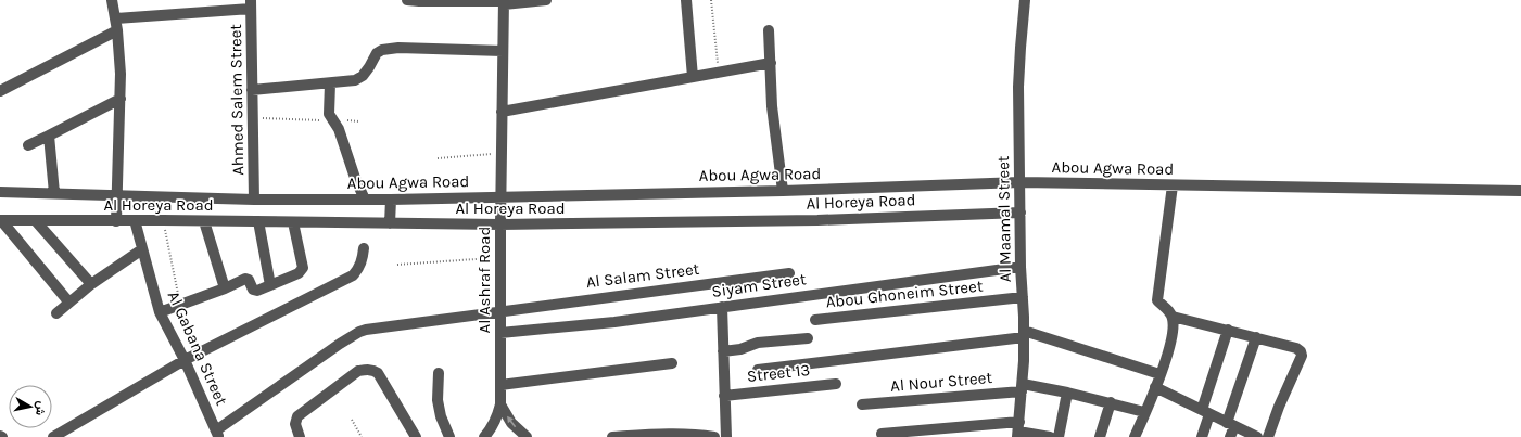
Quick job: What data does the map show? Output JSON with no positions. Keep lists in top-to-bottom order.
{
  "streets": {
    "street": [
      "Ahmed Salem Street",
      "Abou Agwa Road",
      "Al Horeya Road",
      "Al Maamal Street",
      "Al Salam Street",
      "Al Ashraf Road",
      "Siyam Street",
      "Abou Ghoneim Street",
      "Al Gabana Street",
      "Street 13",
      "Al Nour Street"
    ]
  },
  "crossings": [
    ["Ahmed Salem Street", "Abou Agwa Road"],
    ["Abou Agwa Road", "Al Maamal Street"],
    ["Abou Agwa Road", "Al Ashraf Road"],
    ["Al Horeya Road", "Al Maamal Street"],
    ["Al Horeya Road", "Al Ashraf Road"],
    ["Al Horeya Road", "Al Gabana Street"],
    ["Al Maamal Street", "Siyam Street"],
    ["Al Maamal Street", "Abou Ghoneim Street"],
    ["Al Maamal Street", "Al Nour Street"],
    ["Al Salam Street", "Al Ashraf Road"],
    ["Al Salam Street", "Al Gabana Street"],
    ["Al Ashraf Road", "Siyam Street"]
  ],
  "north": "right"
}
